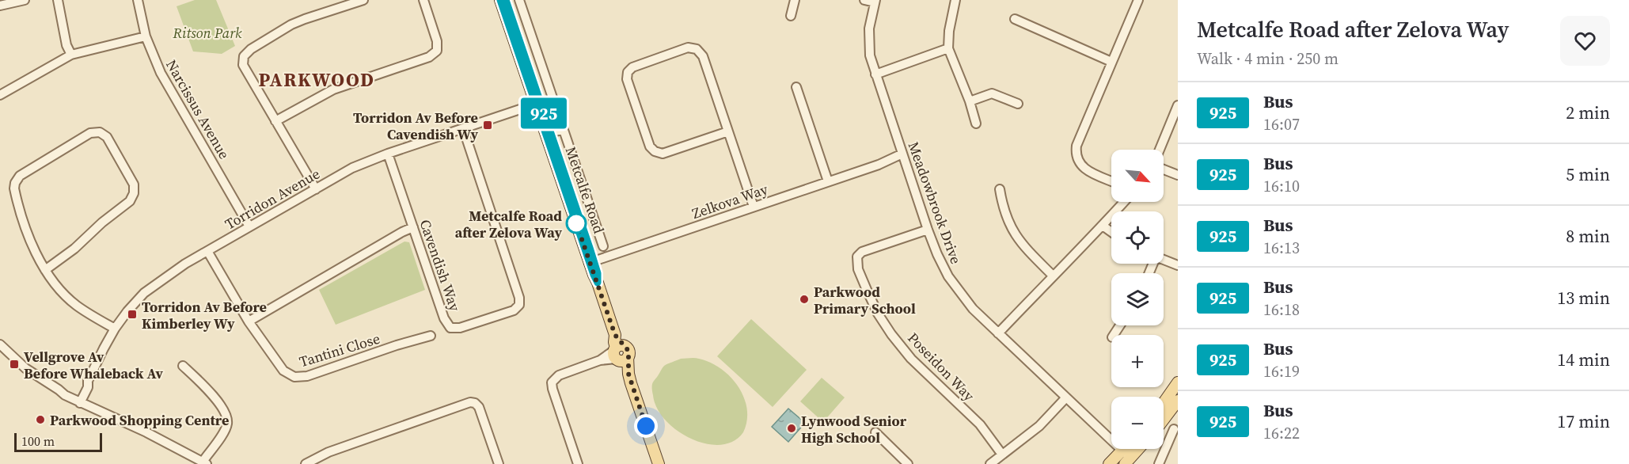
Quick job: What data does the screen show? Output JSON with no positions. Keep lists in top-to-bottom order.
{
  "streets": {
    "main road": ["Metcalfe Road"],
    "street": [
      "Narcissus Avenue",
      "Torridon Avenue",
      "Zelkova Way",
      "Meadowbrook Drive",
      "Cavendish Way",
      "Tantini Close",
      "Poseidon Way"
    ]
  },
  "crossings": [
    ["Narcissus Avenue", "Torridon Avenue"],
    ["Metcalfe Road", "Torridon Avenue"],
    ["Metcalfe Road", "Zelkova Way"],
    ["Torridon Avenue", "Cavendish Way"],
    ["Torridon Avenue", "Tantini Close"],
    ["Zelkova Way", "Meadowbrook Drive"],
    ["Meadowbrook Drive", "Poseidon Way"]
  ],
  "districts": ["PARKWOOD"],
  "parks": ["Ritson Park"],
  "places": {
    "transit": ["Torridon Av Before Cavendish Wy", "Torridon Av Before Kimberley Wy", "Vellgrove Av Before Whaleback Av"],
    "other": [
      "Metcalfe Road after Zelova Way",
      "Parkwood Primary School",
      "Parkwood Shopping Centre",
      "Lynwood Senior High School"
    ]
  },
  "lines": ["bus line 925"],
  "scale_bar": "100 m",
  "north": "bottom right",
  "page": {
    "on_map": "925",
    "heading": ["Metcalfe Road after Zelova Way", "Walk · 4 min · 250 m"],
    "list": [
      {
        "mark": "925",
        "name": "Bus",
        "note": "16:07",
        "value": "2 min"
      },
      {
        "mark": "925",
        "name": "Bus",
        "note": "16:10",
        "value": "5 min"
      },
      {
        "mark": "925",
        "name": "Bus",
        "note": "16:13",
        "value": "8 min"
      },
      {
        "mark": "925",
        "name": "Bus",
        "note": "16:18",
        "value": "13 min"
      },
      {
        "mark": "925",
        "name": "Bus",
        "note": "16:19",
        "value": "14 min"
      },
      {
        "mark": "925",
        "name": "Bus",
        "note": "16:22",
        "value": "17 min"
      }
    ],
    "map_buttons": ["+", "−"],
    "scale": "100 m"
  }
}
